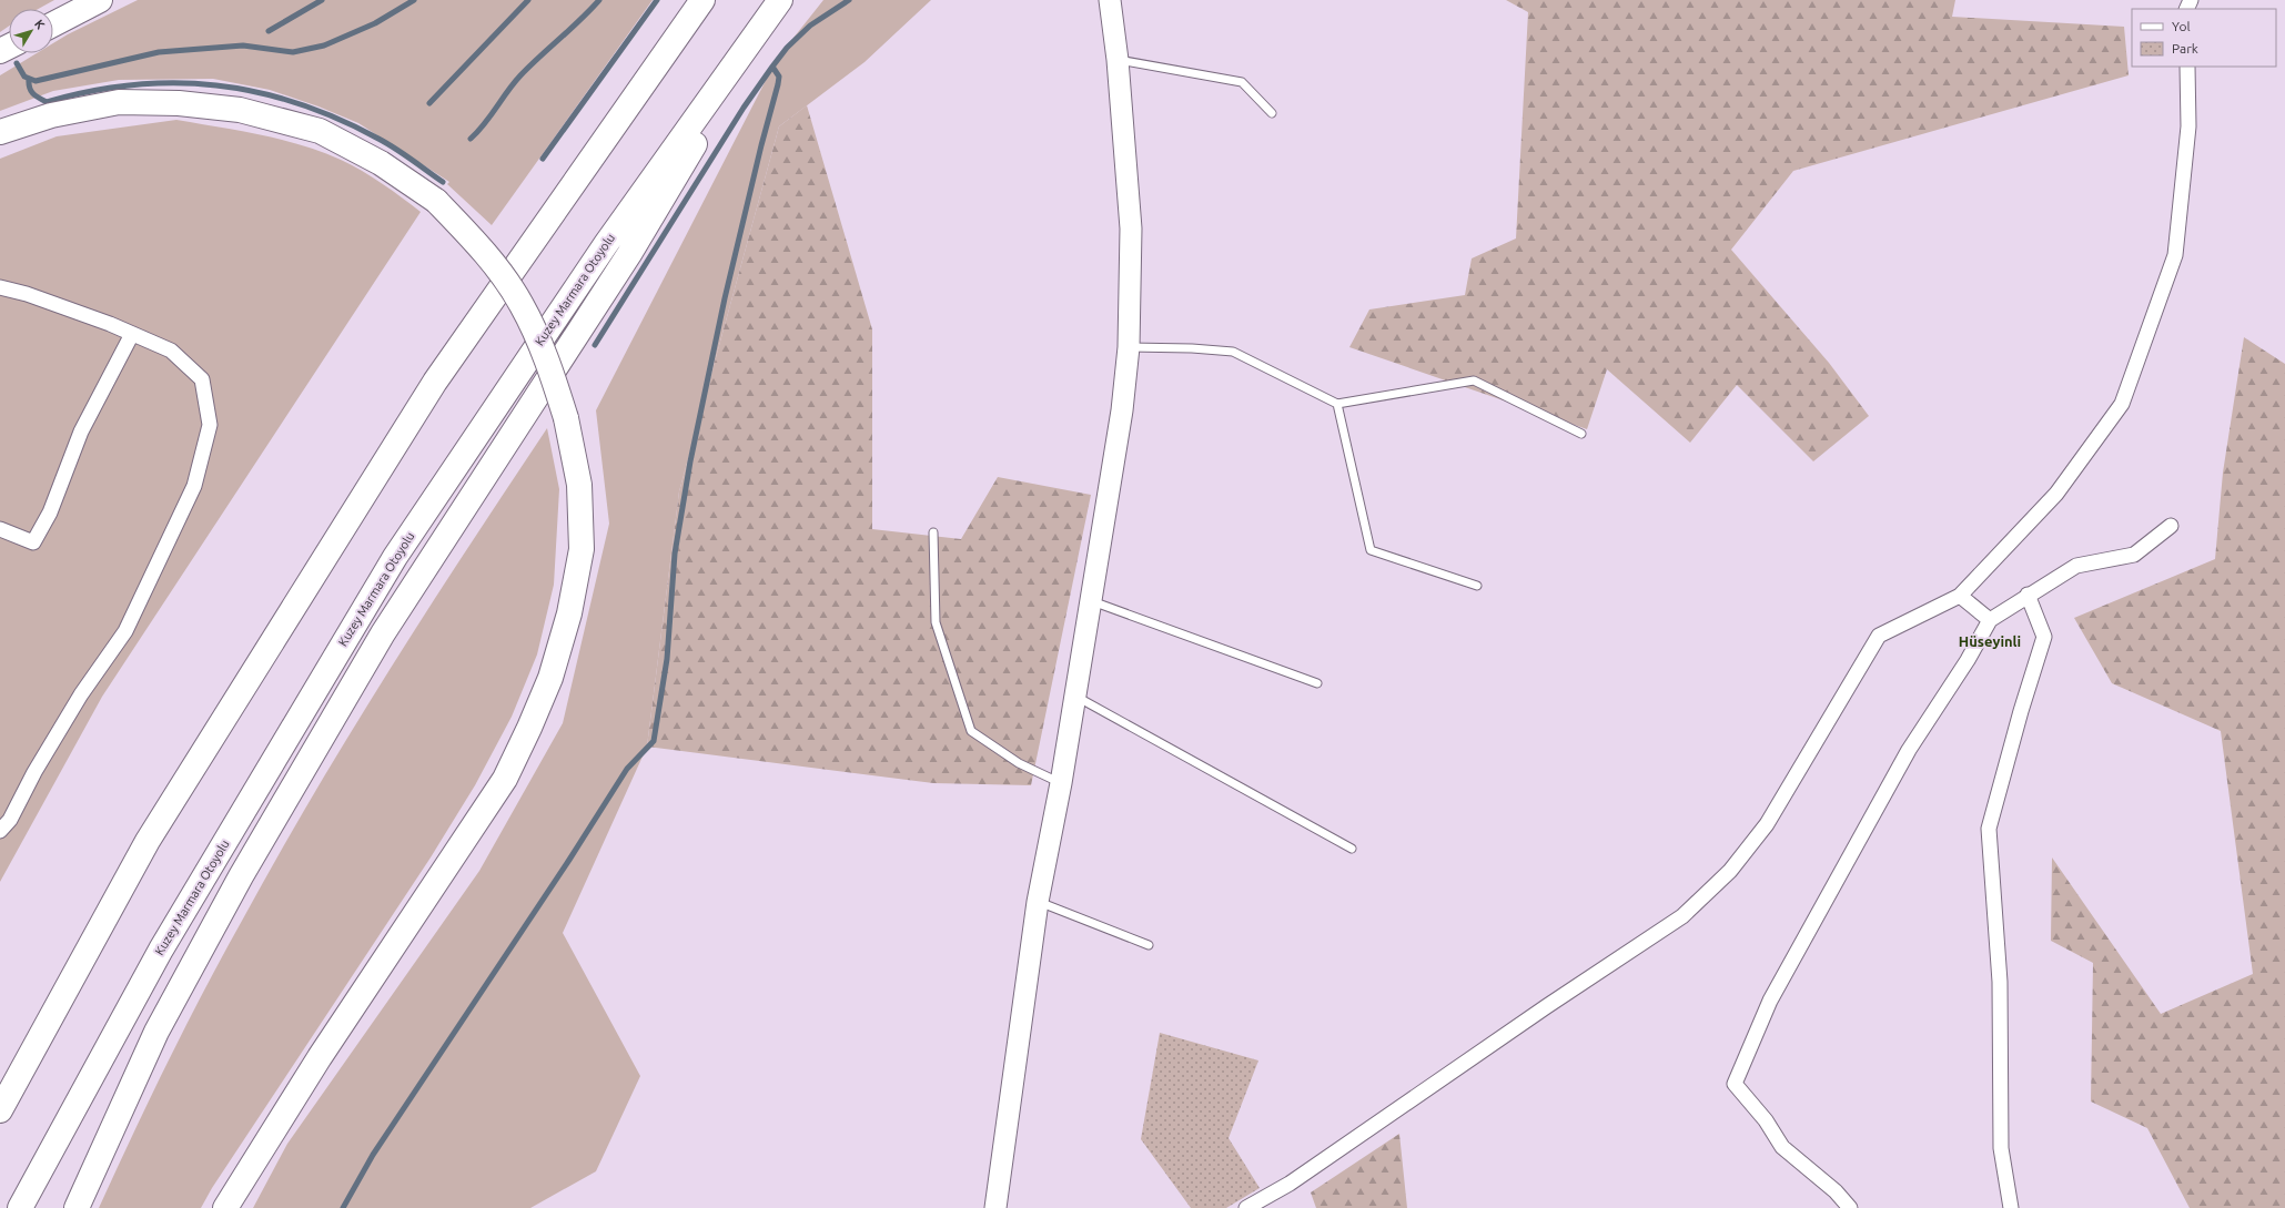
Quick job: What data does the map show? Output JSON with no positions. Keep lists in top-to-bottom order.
{
  "streets": {
    "highway": ["Kuzey Marmara Otoyolu"]
  },
  "districts": ["Hüseyinli"],
  "legend": ["Yol", "Park"],
  "north": "top right"
}
